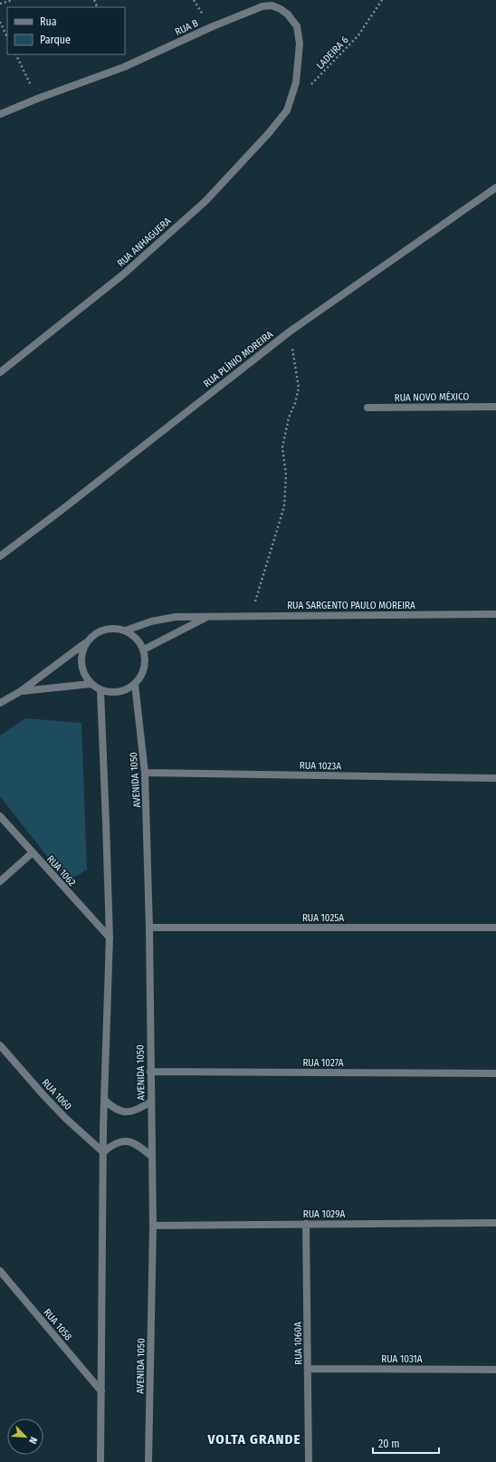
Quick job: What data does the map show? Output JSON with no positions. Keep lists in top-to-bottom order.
{
  "streets": {
    "street": [
      "RUA B",
      "RUA ANHAGUERA",
      "RUA PLÍNIO MOREIRA",
      "RUA NOVO MÉXICO",
      "RUA SARGENTO PAULO MOREIRA",
      "RUA 1023A",
      "AVENIDA 1050",
      "RUA 1062",
      "RUA 1025A",
      "RUA 1027A",
      "RUA 1060",
      "RUA 1029A",
      "RUA 1058",
      "RUA 1060A",
      "RUA 1031A"
    ],
    "path": ["LADEIRA 6"]
  },
  "crossings": [
    ["RUA B", "RUA ANHAGUERA"],
    ["RUA SARGENTO PAULO MOREIRA", "AVENIDA 1050"],
    ["RUA 1023A", "AVENIDA 1050"],
    ["AVENIDA 1050", "RUA 1025A"],
    ["AVENIDA 1050", "RUA 1027A"],
    ["AVENIDA 1050", "RUA 1029A"],
    ["RUA 1029A", "RUA 1060A"],
    ["RUA 1060A", "RUA 1031A"]
  ],
  "districts": ["VOLTA GRANDE"],
  "legend": ["Rua", "Parque"],
  "scale_bar": "20 m",
  "north": "bottom right"
}
